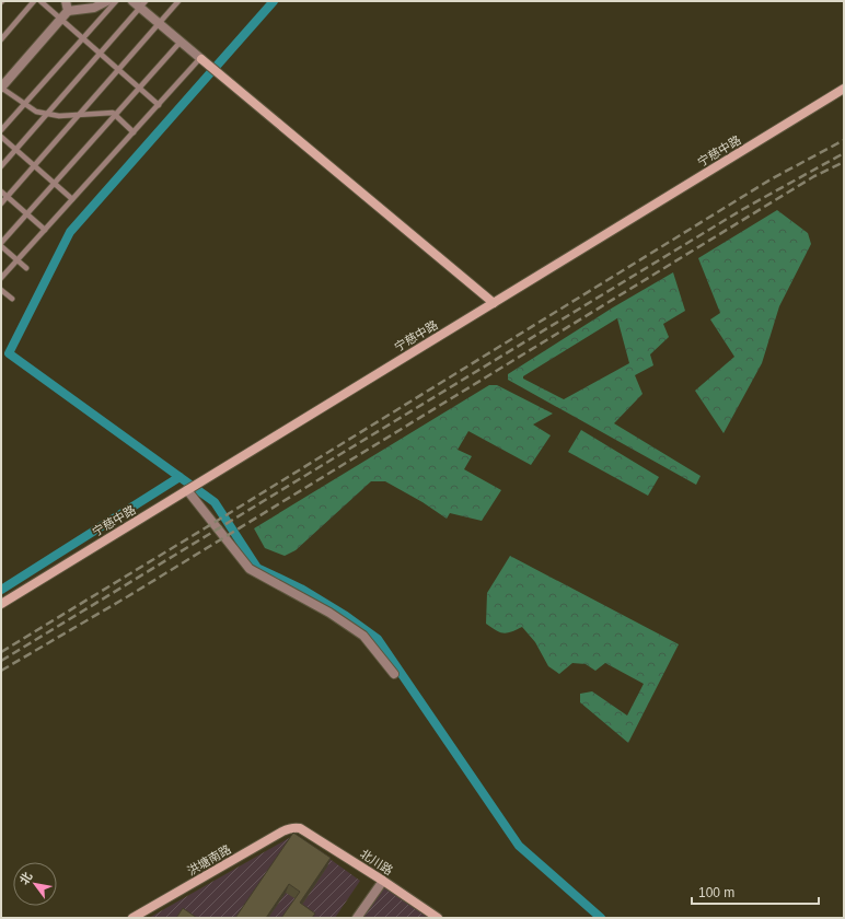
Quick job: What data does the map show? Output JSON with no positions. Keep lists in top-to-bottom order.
{
  "streets": {
    "main road": ["宁慈中路", "洪塘南路", "北川路"]
  },
  "crossings": [
    ["洪塘南路", "北川路"]
  ],
  "scale_bar": "100 m",
  "north": "top left"
}
